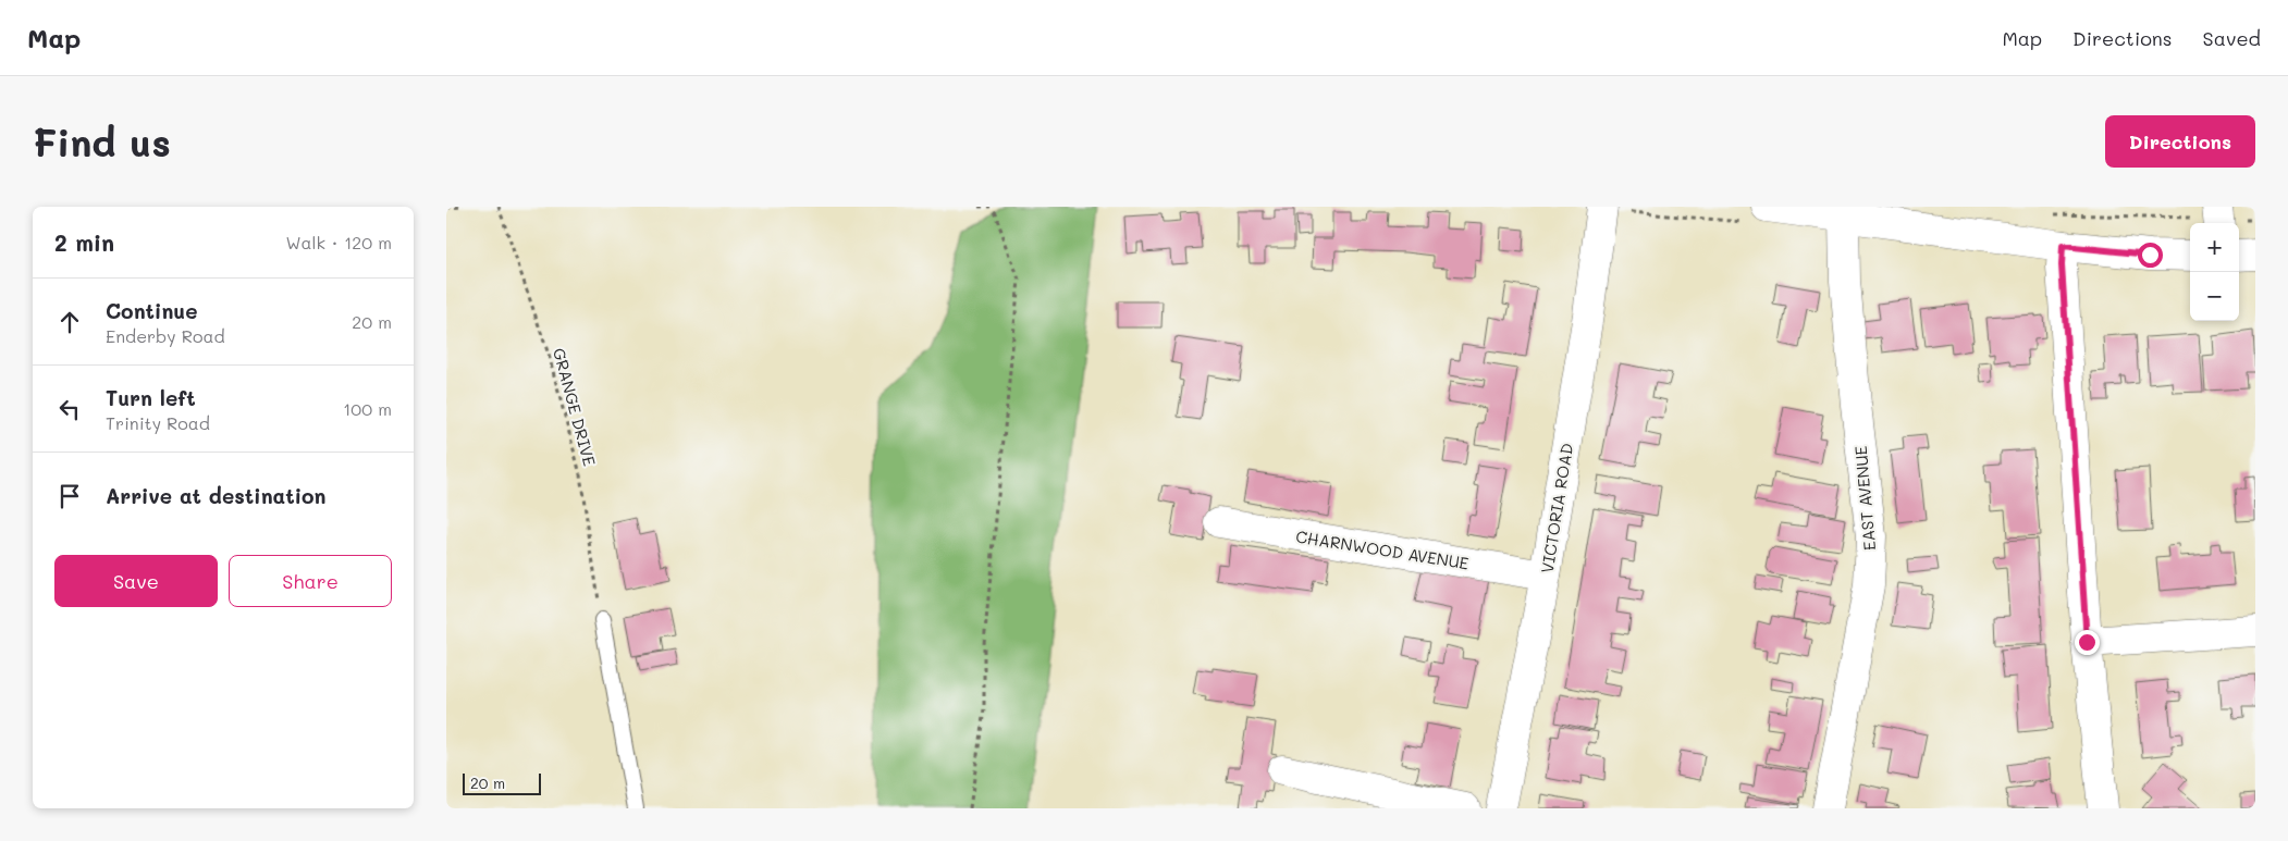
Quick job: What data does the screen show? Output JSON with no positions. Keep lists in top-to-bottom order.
{
  "streets": {
    "street": ["EAST AVENUE", "VICTORIA ROAD", "CHARNWOOD AVENUE"],
    "path": ["GRANGE DRIVE"]
  },
  "crossings": [
    ["VICTORIA ROAD", "CHARNWOOD AVENUE"]
  ],
  "scale_bar": "20 m",
  "page": {
    "header": "Map",
    "nav": ["Map", "Directions", "Saved"],
    "buttons": [
      "Directions",
      ["Save", "Share"]
    ],
    "title": "Find us",
    "heading": ["2 min", "Walk · 120 m"],
    "map_buttons": ["+", "−"],
    "list": [
      ["Continue", "Enderby Road", "20 m"],
      ["Turn left", "Trinity Road", "100 m"],
      "Arrive at destination"
    ],
    "scale": "20 m"
  }
}
